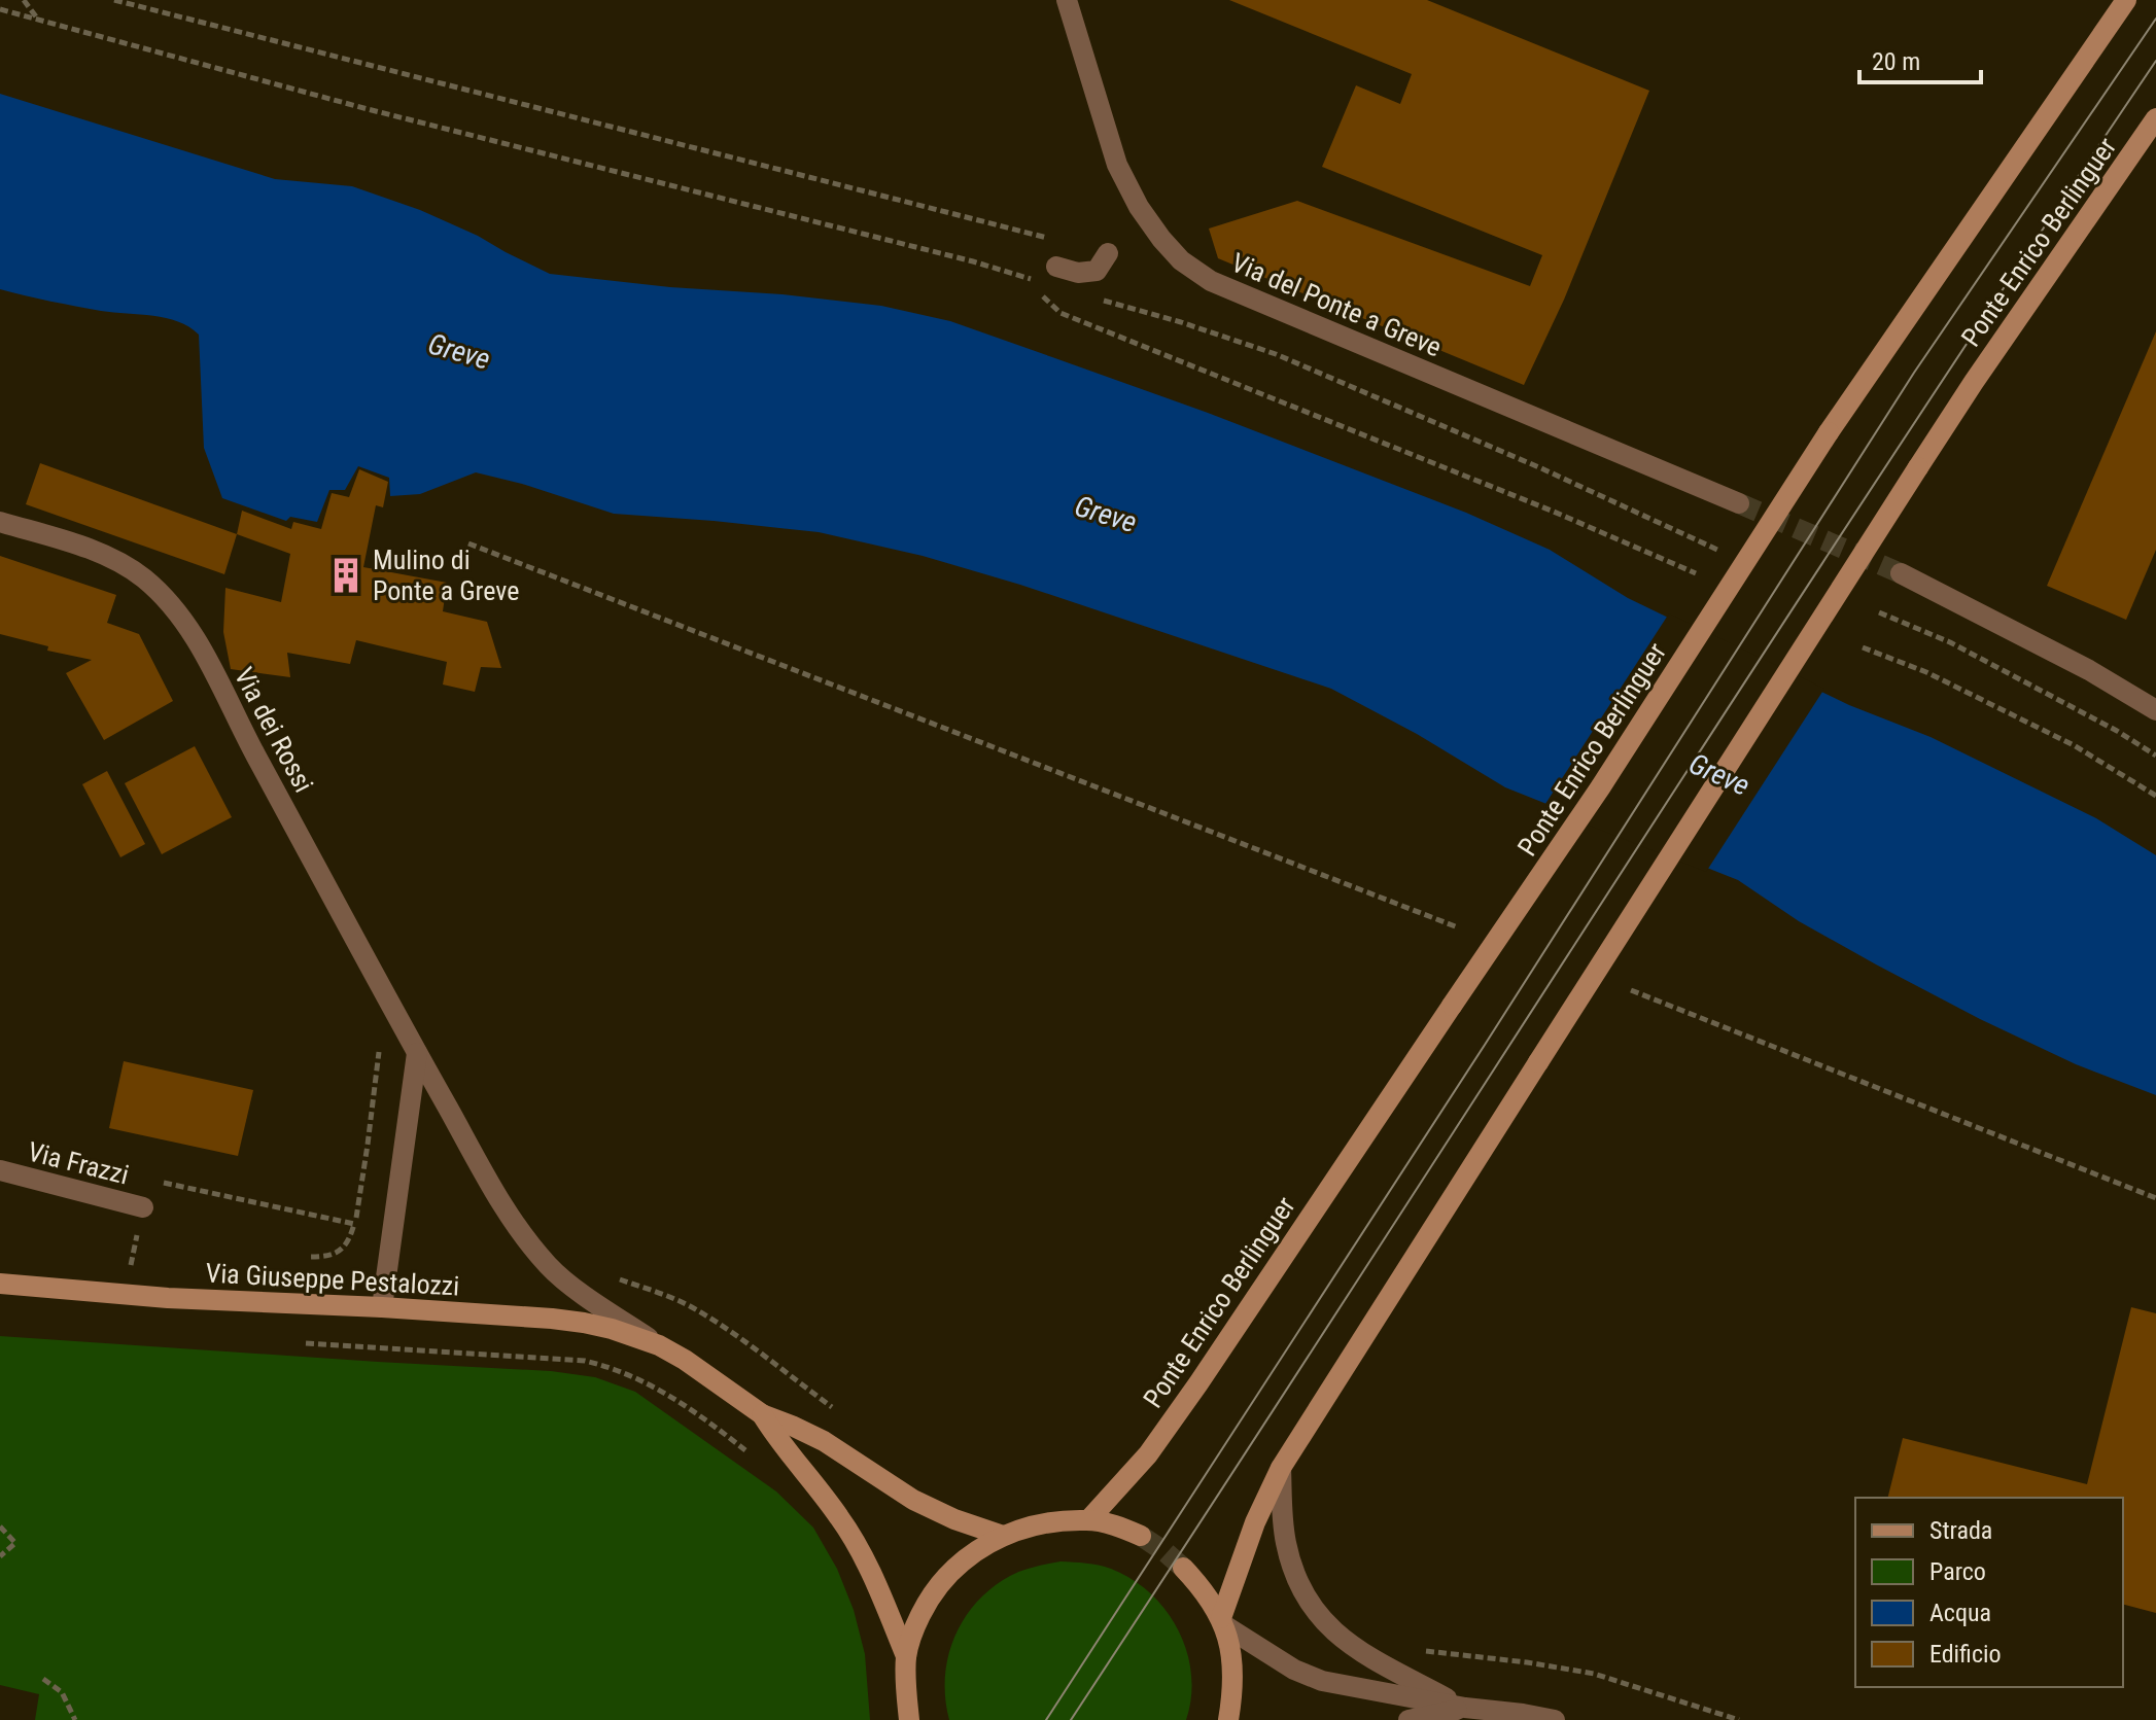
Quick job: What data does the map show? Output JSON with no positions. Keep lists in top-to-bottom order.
{
  "streets": {
    "main road": ["Ponte Enrico Berlinguer", "Via Giuseppe Pestalozzi"],
    "street": ["Via del Ponte a Greve", "Via dei Rossi", "Via Frazzi"]
  },
  "crossings": [
    ["Via dei Rossi", "Via Giuseppe Pestalozzi"]
  ],
  "water": ["Greve"],
  "places": {
    "building": ["Mulino di Ponte a Greve"]
  },
  "legend": [
    "Strada",
    "Parco",
    "Acqua",
    "Edificio"
  ],
  "scale_bar": "20 m"
}
